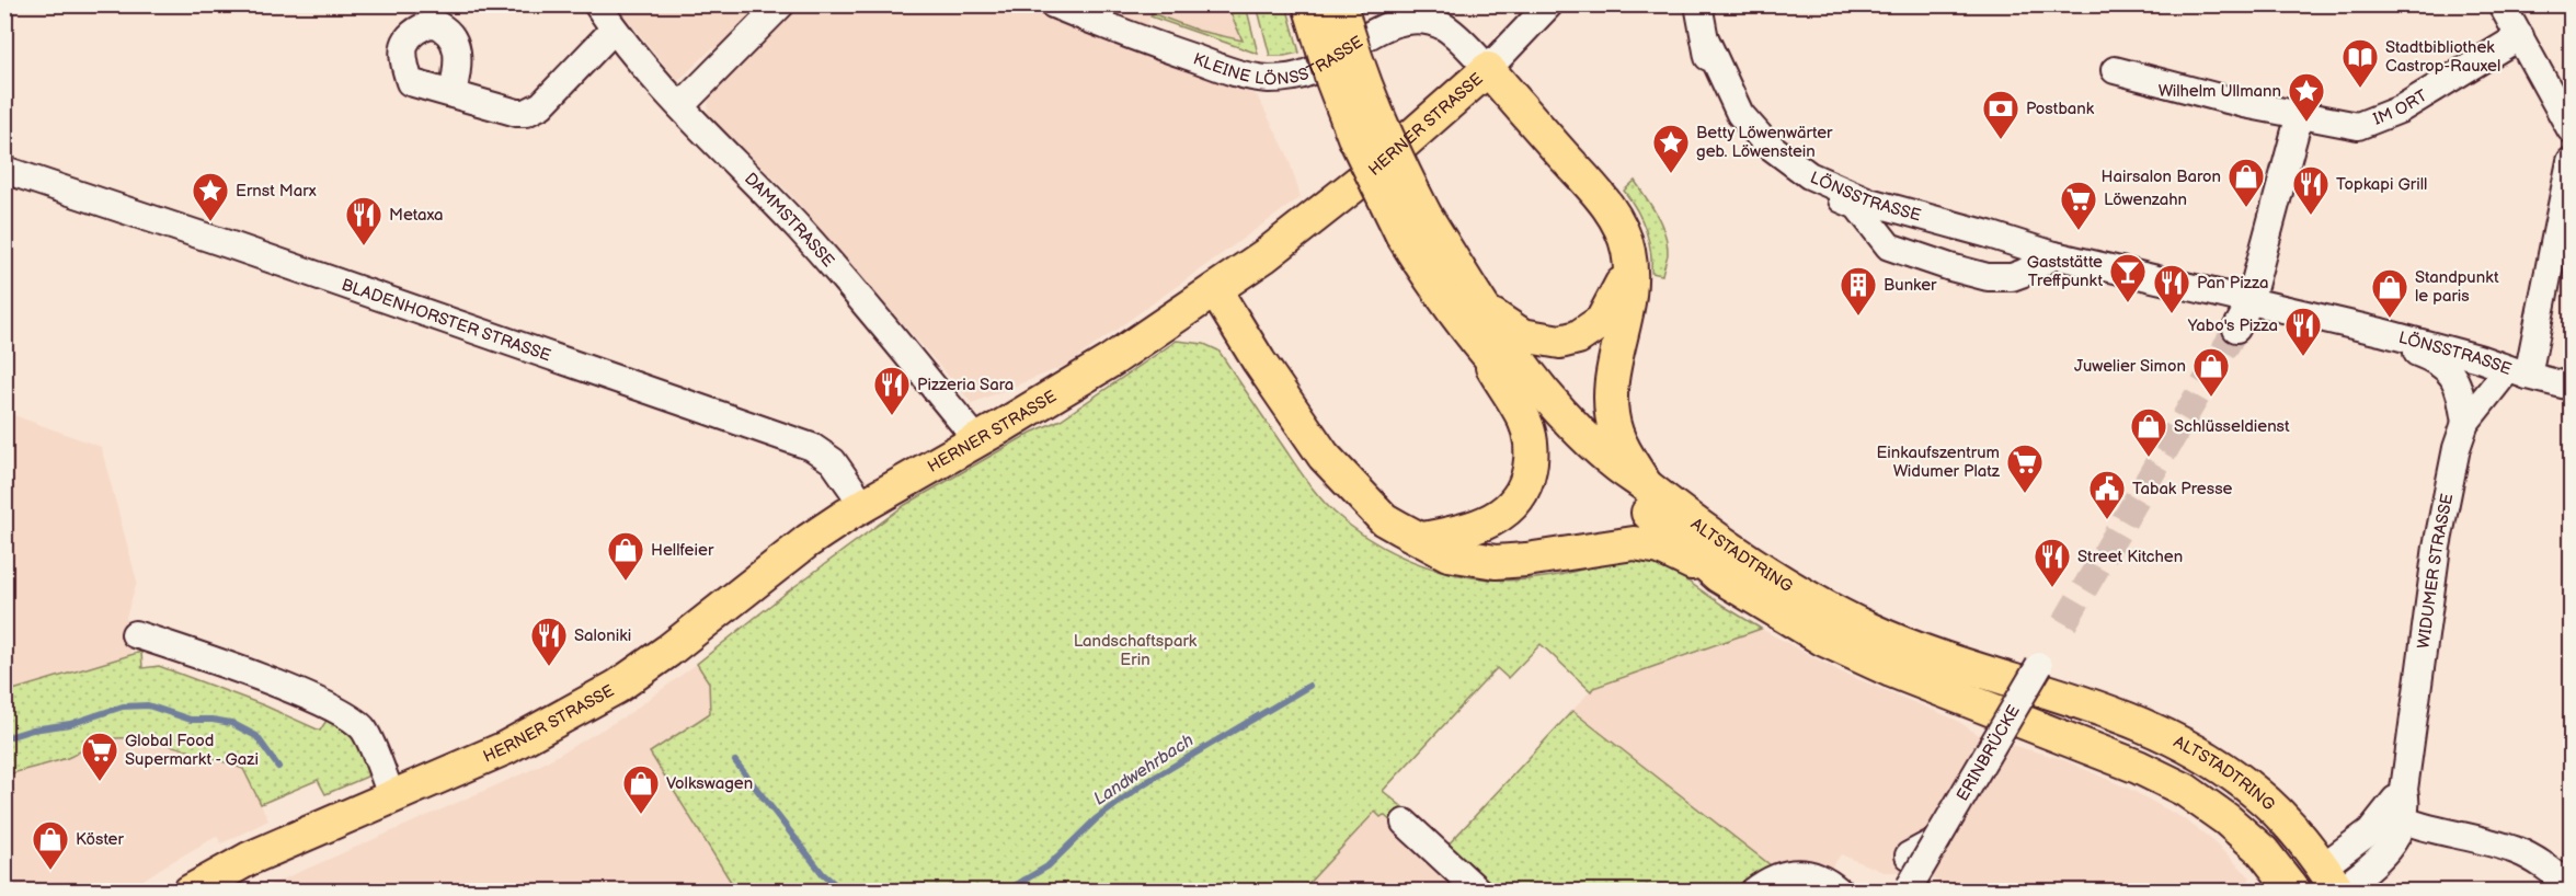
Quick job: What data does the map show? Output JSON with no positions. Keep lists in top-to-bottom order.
{
  "streets": {
    "main road": ["HERNER STRASSE", "ALTSTADTRING"],
    "street": [
      "KLEINE LÖNSSTRASSE",
      "IM ORT",
      "LÖNSSTRASSE",
      "DAMMSTRASSE",
      "BLADENHORSTER STRASSE",
      "WIDUMER STRASSE",
      "ERINBRÜCKE"
    ]
  },
  "crossings": [
    ["KLEINE LÖNSSTRASSE", "HERNER STRASSE"],
    ["HERNER STRASSE", "DAMMSTRASSE"],
    ["HERNER STRASSE", "BLADENHORSTER STRASSE"],
    ["LÖNSSTRASSE", "WIDUMER STRASSE"],
    ["ALTSTADTRING", "WIDUMER STRASSE"]
  ],
  "water": ["Landwehrbach"],
  "parks": ["Landschaftspark Erin"],
  "places": {
    "library": ["Stadtbibliothek Castrop-Rauxel"],
    "place": ["Wilhelm Ullmann", "Betty Löwenwärter geb. Löwenstein", "Ernst Marx"],
    "bank": ["Postbank"],
    "shop": [
      "Hairsalon Baron",
      "Standpunkt le paris",
      "Juwelier Simon",
      "Schlüsseldienst",
      "Hellfeier",
      "Volkswagen",
      "Köster"
    ],
    "restaurant": [
      "Topkapi Grill",
      "Metaxa",
      "Pan Pizza",
      "Yabo's Pizza",
      "Pizzeria Sara",
      "Street Kitchen",
      "Saloniki"
    ],
    "supermarket": ["Löwenzahn", "Einkaufszentrum Widumer Platz", "Global Food Supermarkt - Gazi"],
    "bar": ["Gaststätte Treffpunkt"],
    "building": ["Bunker"],
    "public building": ["Tabak Presse"]
  }
}
